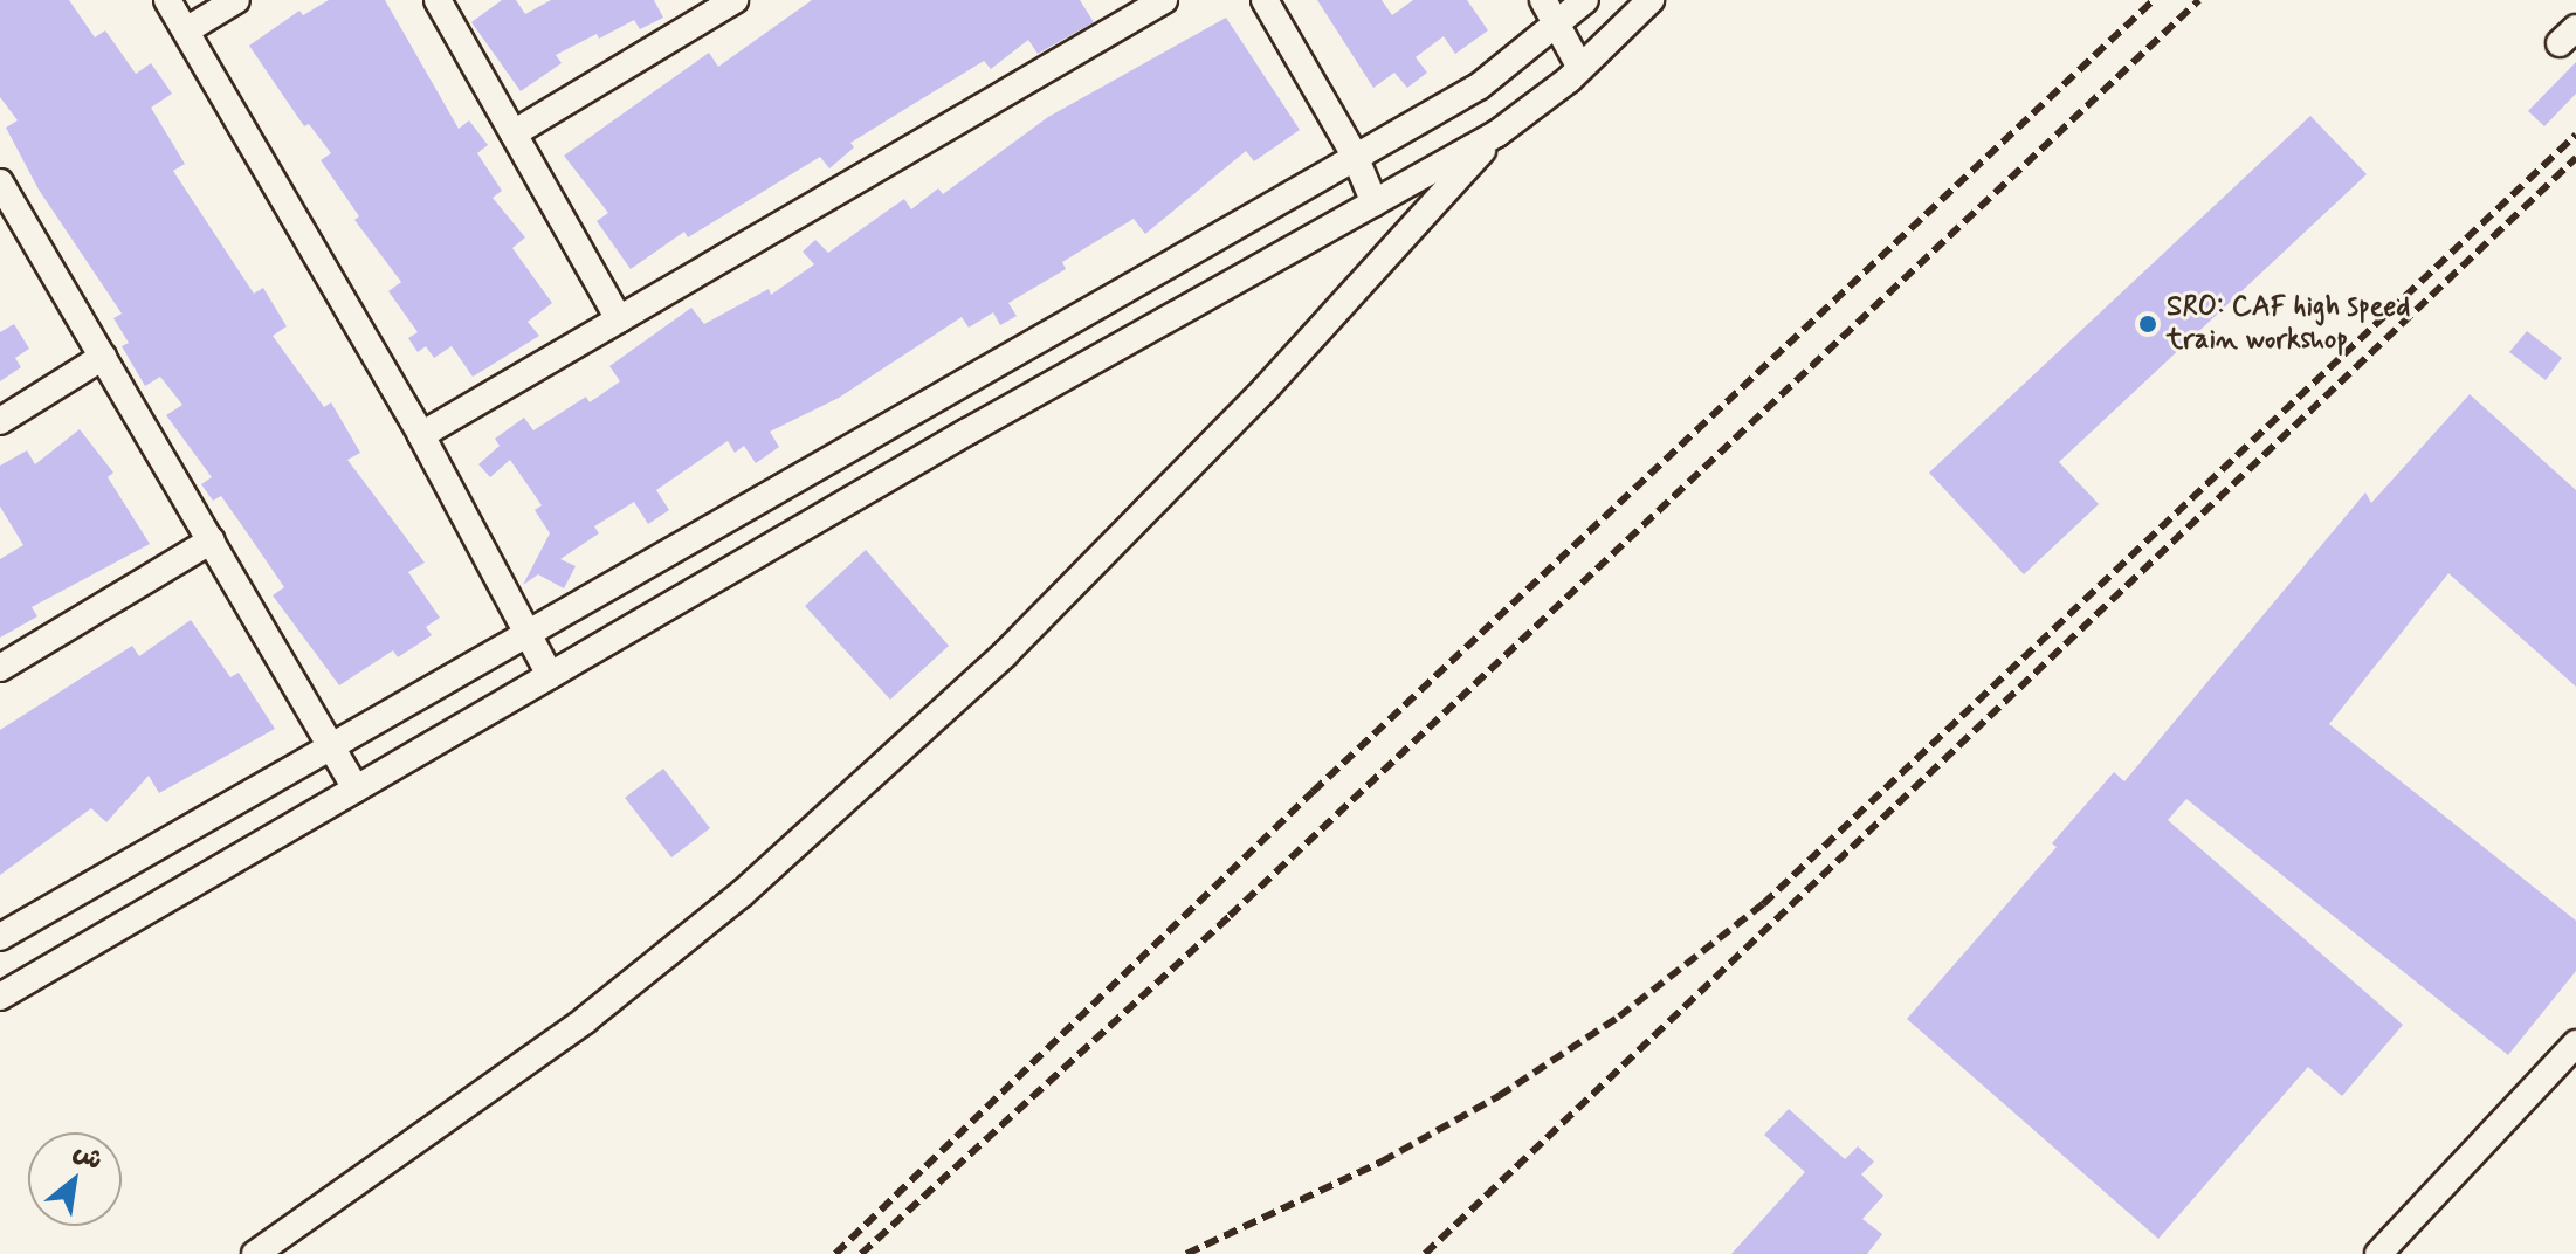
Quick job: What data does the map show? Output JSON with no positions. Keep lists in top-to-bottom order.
{
  "places": ["SRO: CAF high speed train workshop"],
  "north": "top right"
}
